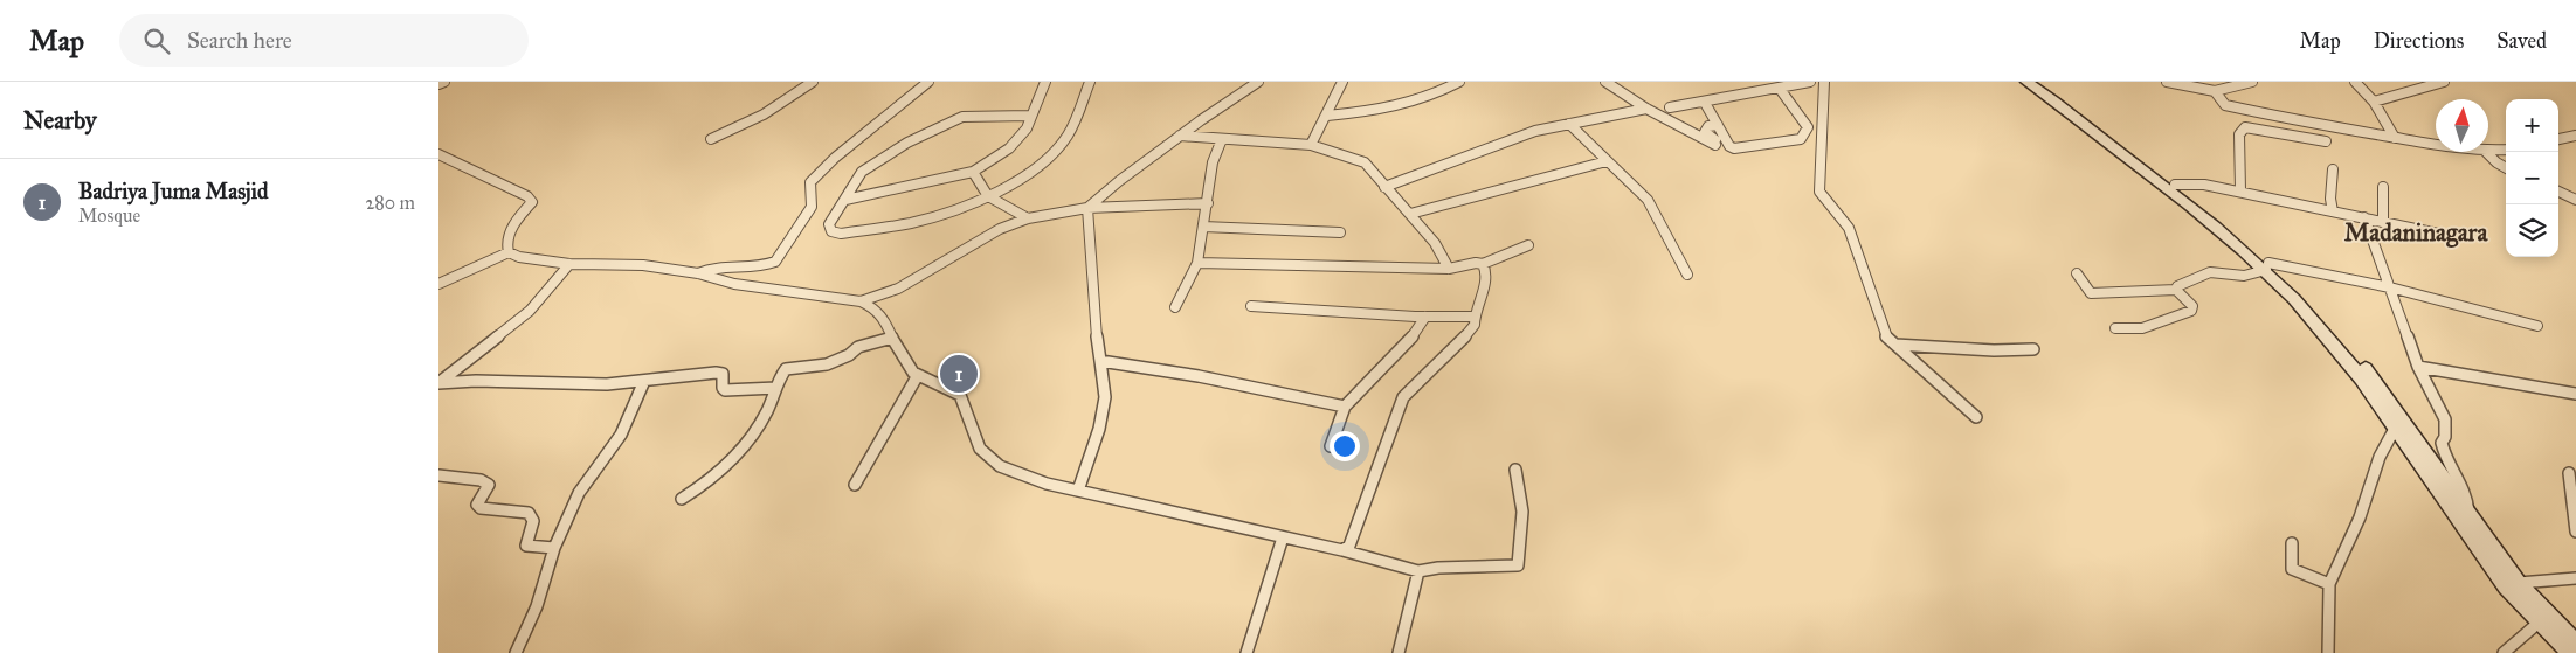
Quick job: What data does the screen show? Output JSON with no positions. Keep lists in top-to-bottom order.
{
  "districts": ["Madaninagara"],
  "north": "top",
  "page": {
    "header": "Map",
    "search": "Search here",
    "nav": ["Map", "Directions", "Saved"],
    "heading": "Nearby",
    "map_buttons": ["+", "−"],
    "list": [
      {
        "mark": "1",
        "name": "Badriya Juma Masjid",
        "note": "Mosque",
        "value": "280 m"
      }
    ],
    "pins": "1"
  }
}
